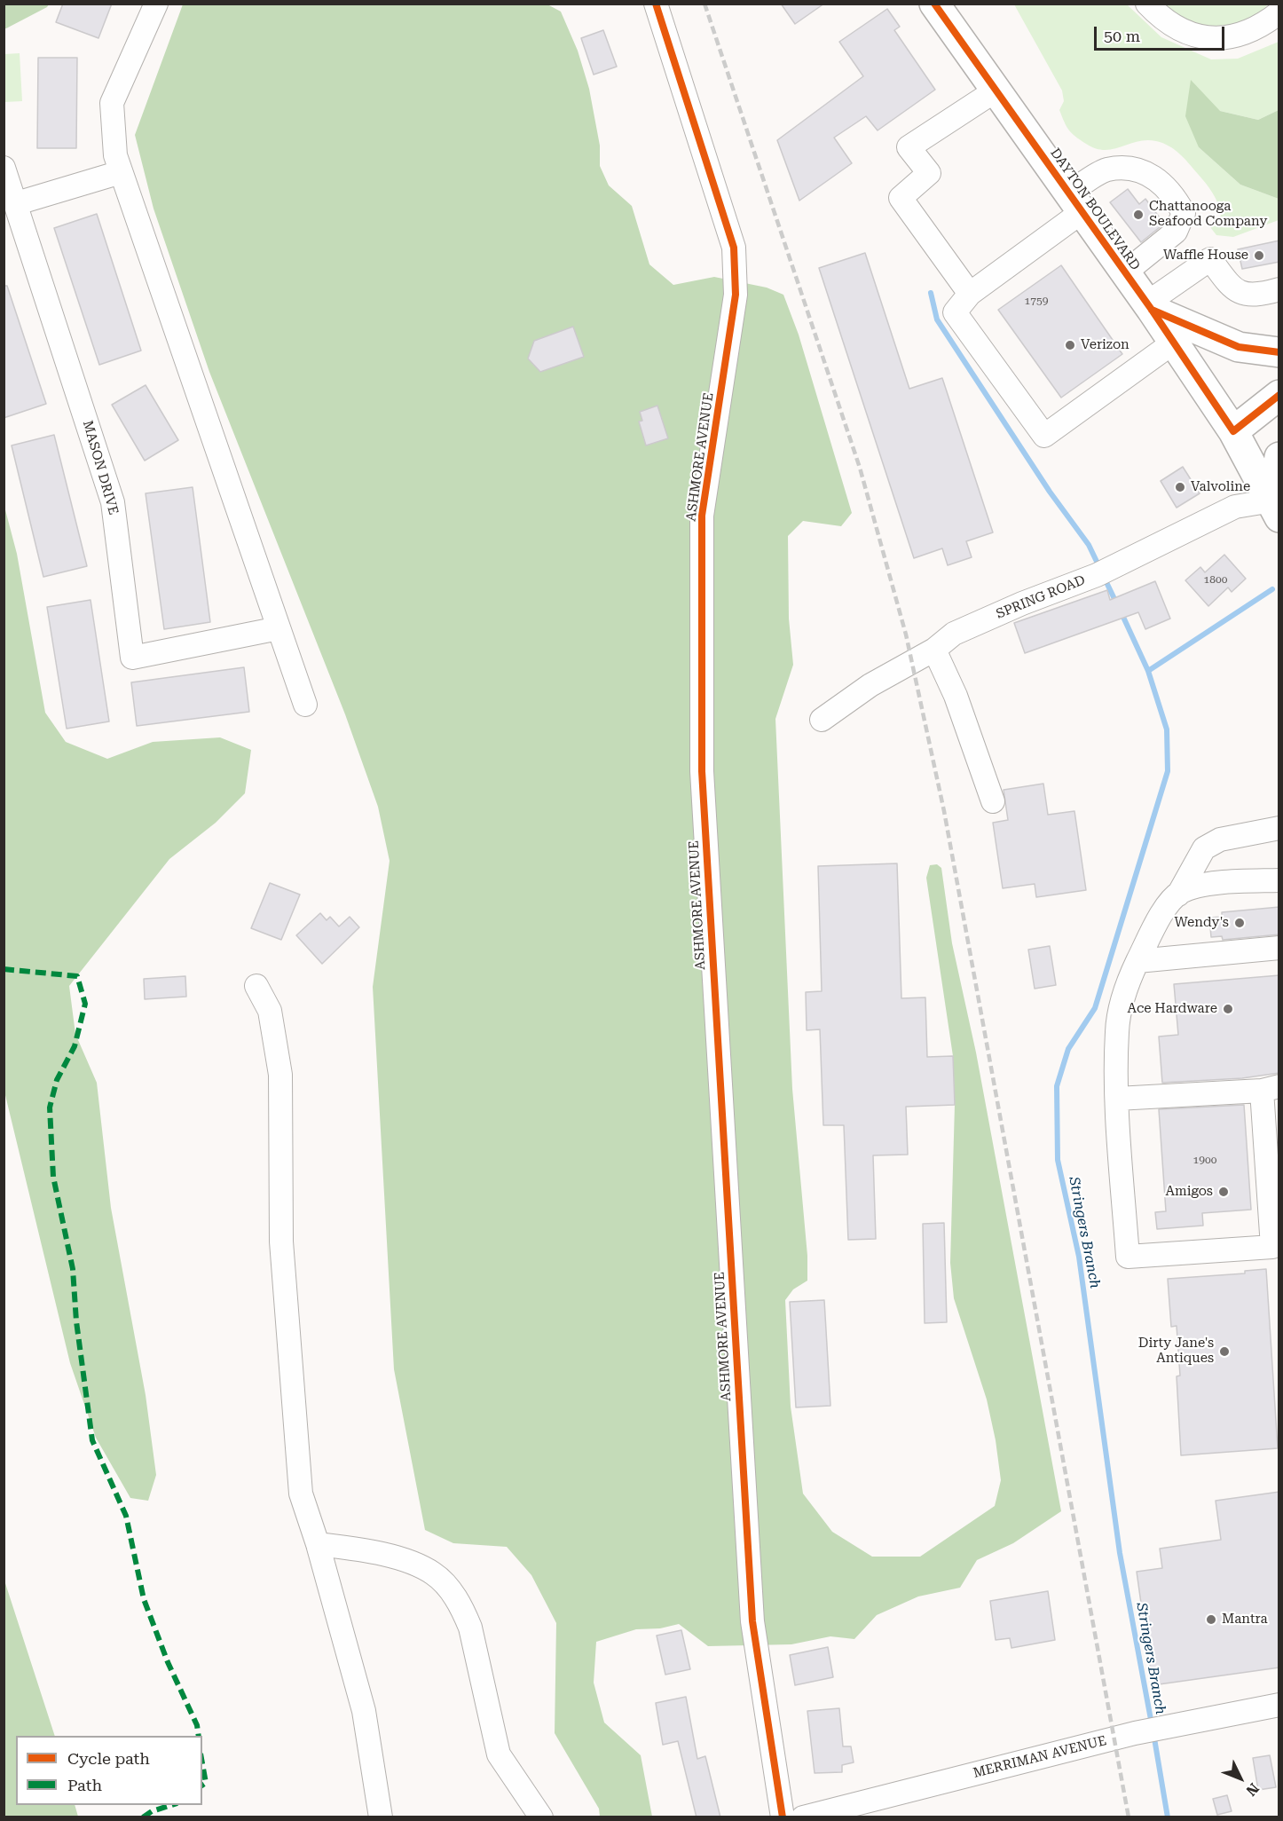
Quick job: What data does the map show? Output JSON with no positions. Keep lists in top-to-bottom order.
{
  "streets": {
    "main road": ["DAYTON BOULEVARD"],
    "street": [
      "ASHMORE AVENUE",
      "MASON DRIVE",
      "SPRING ROAD",
      "MERRIMAN AVENUE"
    ]
  },
  "crossings": [
    ["DAYTON BOULEVARD", "SPRING ROAD"]
  ],
  "water": ["Stringers Branch"],
  "places": [
    "Chattanooga Seafood Company",
    "Waffle House",
    "Verizon",
    "Valvoline",
    "Wendy's",
    "Ace Hardware",
    "Amigos",
    "Dirty Jane's Antiques",
    "Mantra"
  ],
  "house_numbers": ["1759", "1800", "1900"],
  "legend": ["Cycle path", "Path"],
  "scale_bar": "50 m",
  "north": "bottom right"
}
